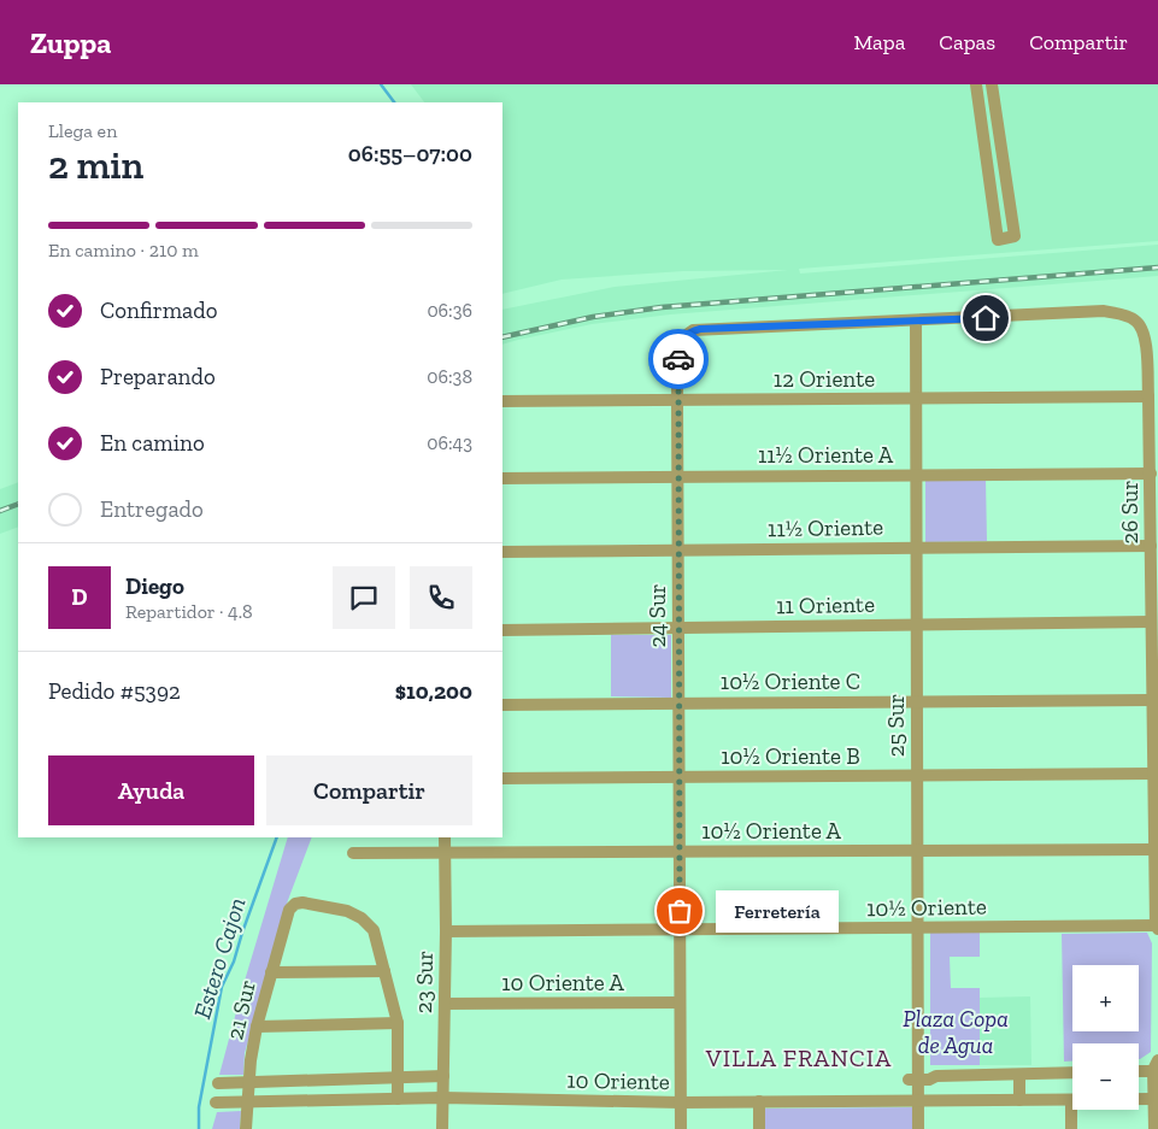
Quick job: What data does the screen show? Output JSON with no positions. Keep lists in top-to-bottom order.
{
  "streets": {
    "street": [
      "12 Oriente",
      "11½ Oriente A",
      "26 Sur",
      "11½ Oriente",
      "11 Oriente",
      "24 Sur",
      "10½ Oriente C",
      "25 Sur",
      "10½ Oriente B",
      "10½ Oriente A",
      "10½ Oriente",
      "23 Sur",
      "10 Oriente A",
      "21 Sur",
      "10 Oriente"
    ]
  },
  "crossings": [
    ["12 Oriente", "26 Sur"],
    ["12 Oriente", "24 Sur"],
    ["12 Oriente", "25 Sur"],
    ["11½ Oriente A", "26 Sur"],
    ["11½ Oriente A", "24 Sur"],
    ["11½ Oriente A", "25 Sur"],
    ["26 Sur", "11½ Oriente"],
    ["26 Sur", "11 Oriente"],
    ["26 Sur", "24 Sur"],
    ["26 Sur", "10½ Oriente C"],
    ["26 Sur", "25 Sur"],
    ["26 Sur", "10½ Oriente B"],
    ["26 Sur", "10½ Oriente A"],
    ["26 Sur", "10½ Oriente"],
    ["11½ Oriente", "24 Sur"],
    ["11½ Oriente", "25 Sur"],
    ["11 Oriente", "24 Sur"],
    ["11 Oriente", "25 Sur"],
    ["24 Sur", "10½ Oriente C"],
    ["24 Sur", "25 Sur"],
    ["24 Sur", "10½ Oriente B"],
    ["24 Sur", "10½ Oriente A"],
    ["24 Sur", "10½ Oriente"],
    ["24 Sur", "10 Oriente A"],
    ["24 Sur", "10 Oriente"],
    ["10½ Oriente C", "25 Sur"],
    ["25 Sur", "10½ Oriente B"],
    ["25 Sur", "10½ Oriente A"],
    ["25 Sur", "10½ Oriente"],
    ["25 Sur", "10 Oriente"],
    ["10½ Oriente A", "23 Sur"],
    ["10½ Oriente", "23 Sur"],
    ["23 Sur", "10 Oriente A"],
    ["23 Sur", "10 Oriente"],
    ["21 Sur", "10 Oriente"]
  ],
  "districts": ["VILLA FRANCIA"],
  "water": ["Estero Cajon"],
  "parks": ["Plaza Copa de Agua"],
  "places": ["Ferretería"],
  "page": {
    "header": "Zuppa",
    "nav": ["Mapa", "Capas", "Compartir"],
    "heading": ["2 min", "Llega en", "06:55–07:00"],
    "panel": [
      "Diego",
      "Repartidor · 4.8",
      "Pedido #5392",
      "$10,200"
    ],
    "bar": "En camino · 210 m",
    "list": [
      ["Confirmado", "06:36"],
      ["Preparando", "06:38"],
      ["En camino", "06:43"],
      "Entregado"
    ],
    "round": "D",
    "buttons": ["Ayuda", "Compartir"],
    "bubble": "Ferretería",
    "map_buttons": ["+", "−"]
  }
}
